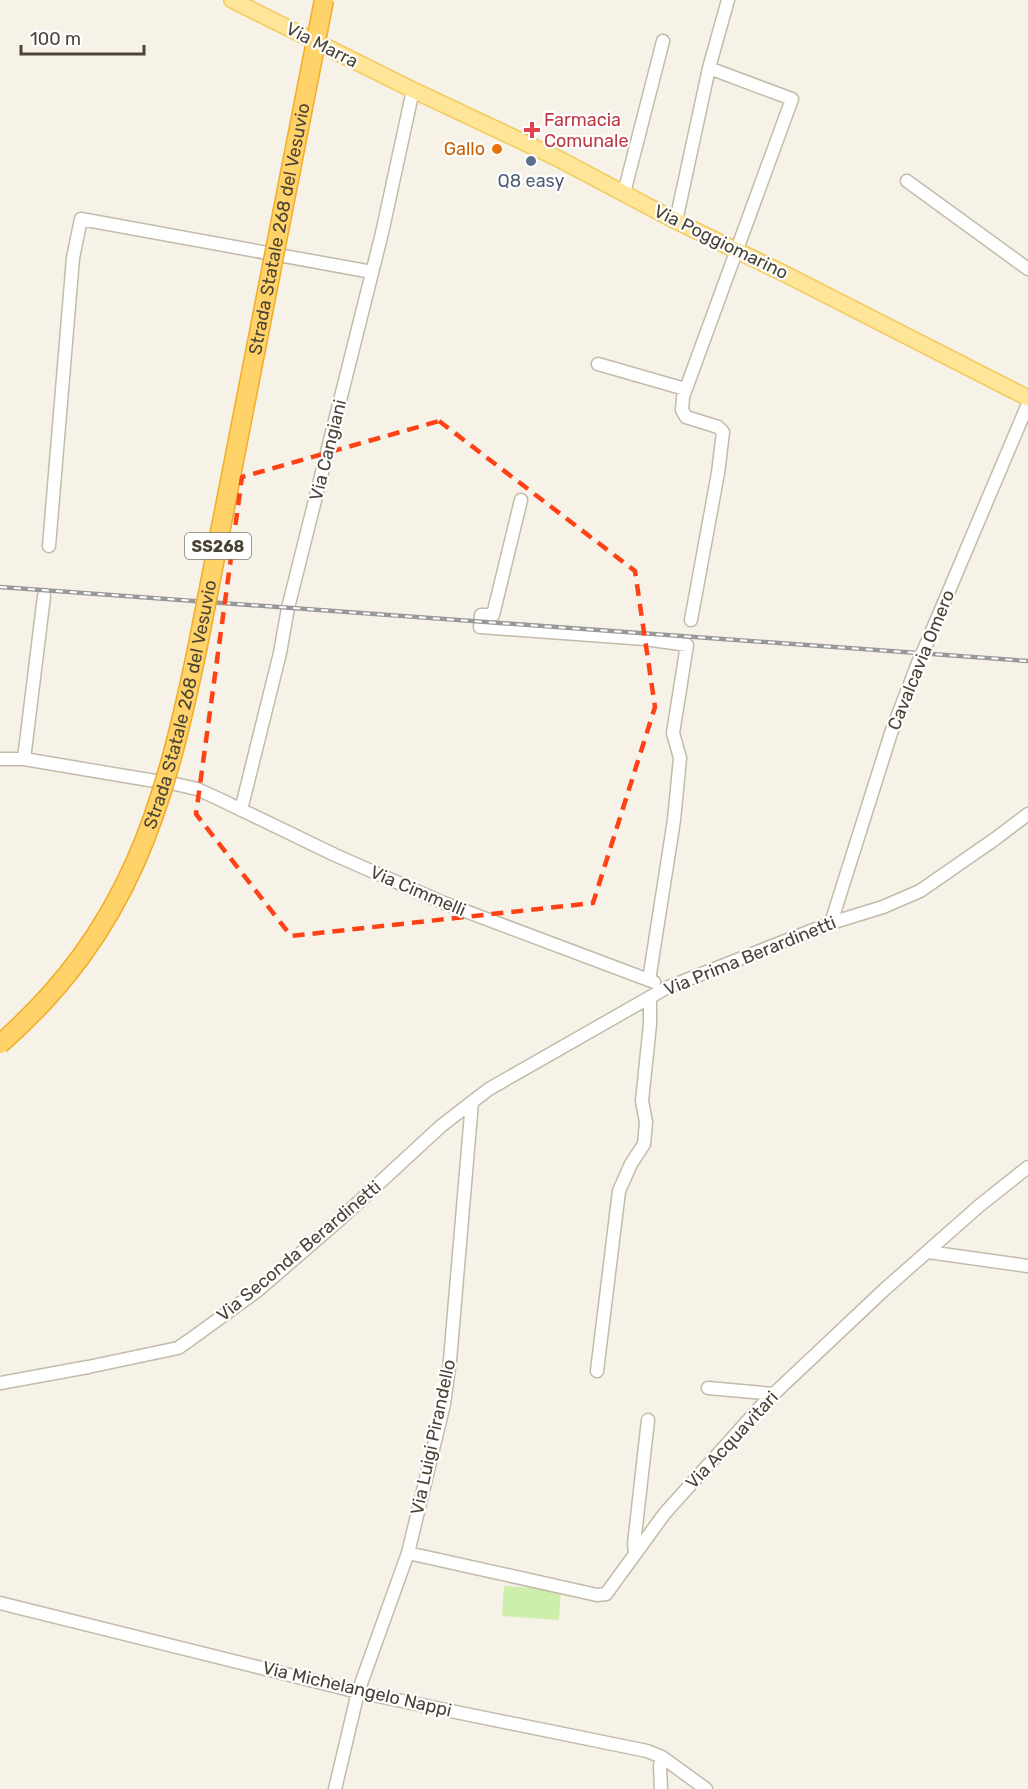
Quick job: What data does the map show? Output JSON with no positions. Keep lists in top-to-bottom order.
{
  "streets": {
    "highway": ["Strada Statale 268 del Vesuvio", "SS268"],
    "main road": ["Via Marra", "Via Poggiomarino"],
    "street": [
      "Via Cangiani",
      "Cavalcavia Omero",
      "Via Cimmelli",
      "Via Prima Berardinetti",
      "Via Seconda Berardinetti",
      "Via Luigi Pirandello",
      "Via Acquavitari",
      "Via Michelangelo Nappi"
    ]
  },
  "crossings": [
    ["Via Marra", "Via Poggiomarino"],
    ["Via Marra", "Via Cangiani"],
    ["Via Poggiomarino", "Via Cangiani"],
    ["Via Cangiani", "Via Cimmelli"],
    ["Cavalcavia Omero", "Via Prima Berardinetti"],
    ["Via Cimmelli", "Via Prima Berardinetti"],
    ["Via Prima Berardinetti", "Via Seconda Berardinetti"],
    ["Via Prima Berardinetti", "Via Luigi Pirandello"],
    ["Via Seconda Berardinetti", "Via Luigi Pirandello"],
    ["Via Luigi Pirandello", "Via Acquavitari"],
    ["Via Luigi Pirandello", "Via Michelangelo Nappi"]
  ],
  "places": {
    "health": ["Farmacia Comunale"],
    "other": ["Gallo", "Q8 easy"]
  },
  "scale_bar": "100 m"
}
